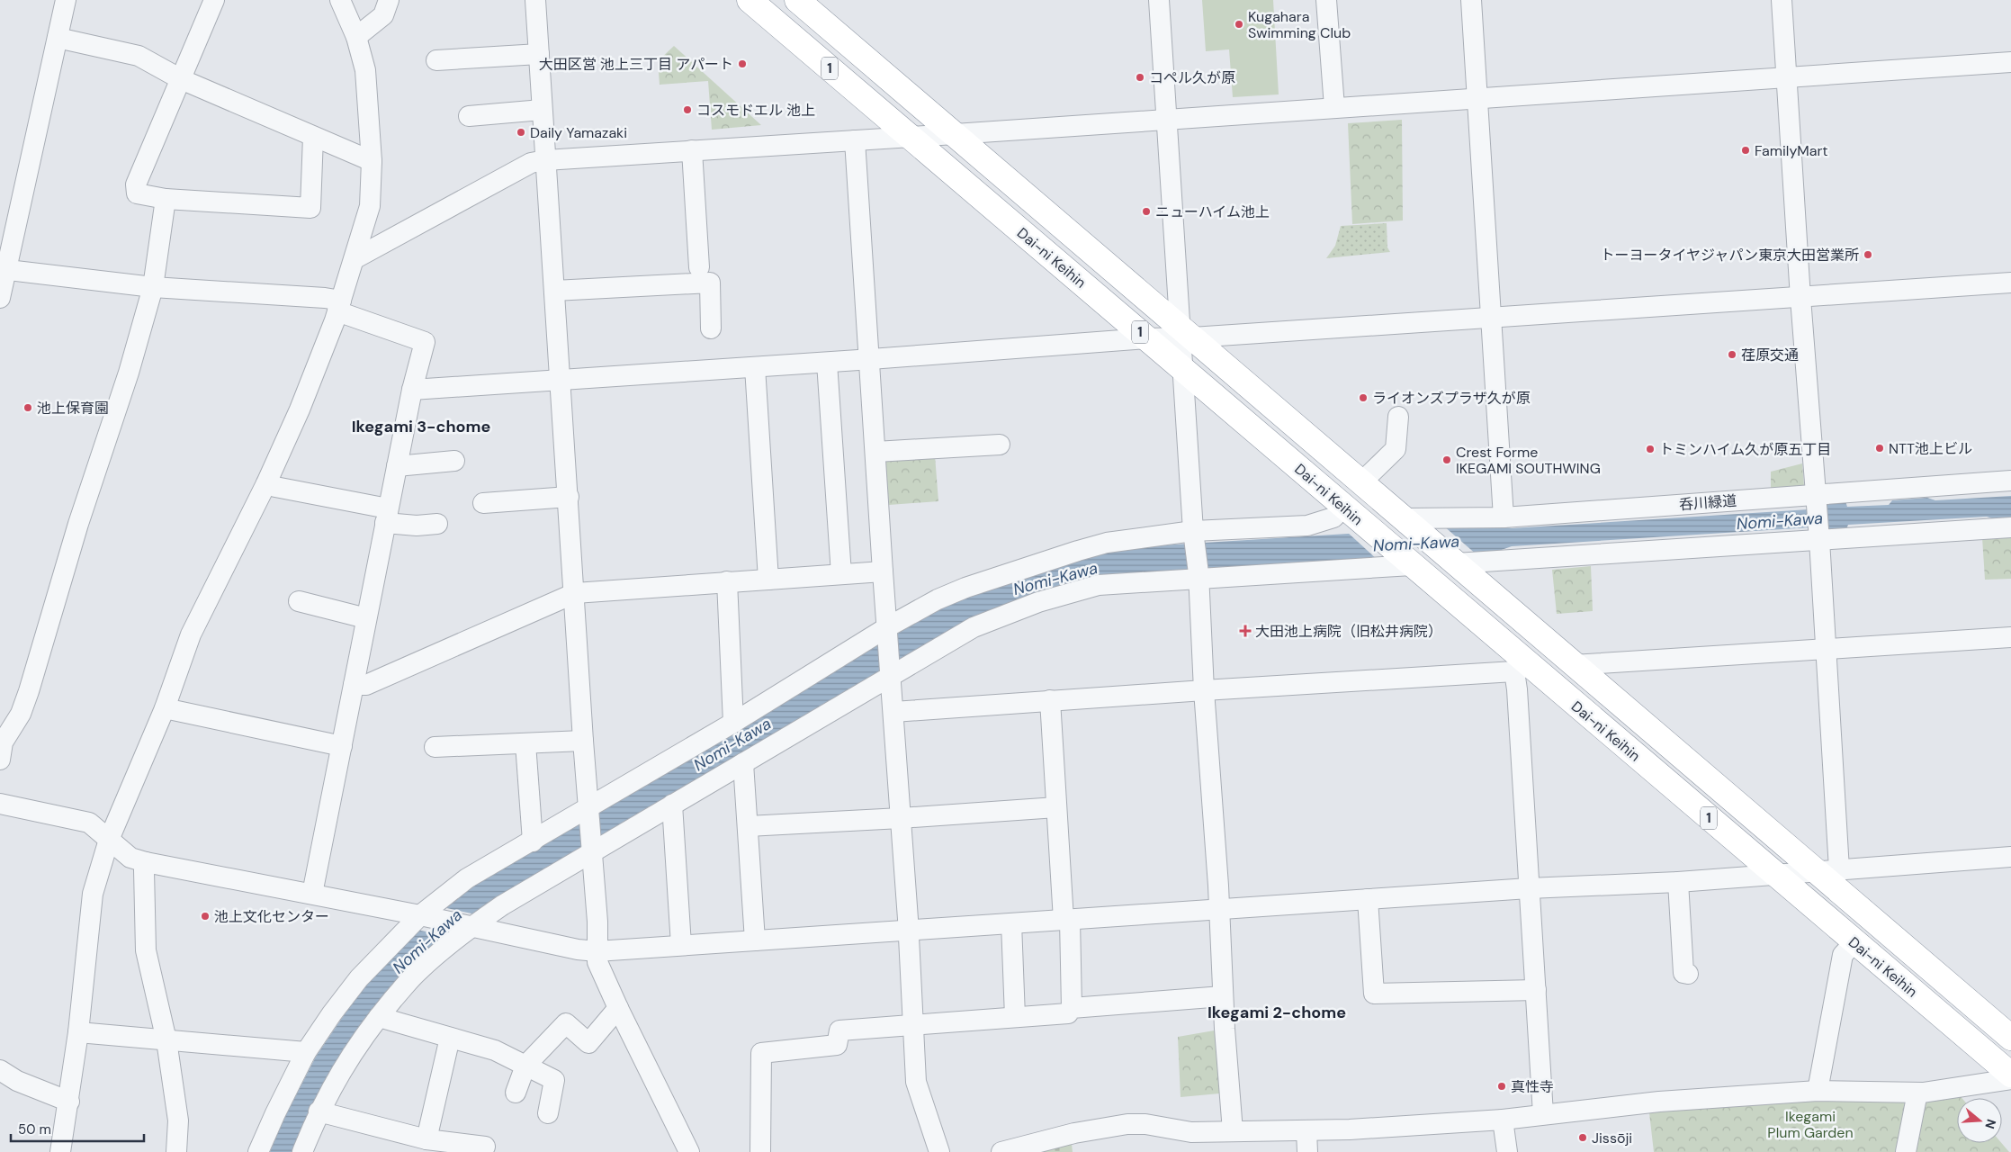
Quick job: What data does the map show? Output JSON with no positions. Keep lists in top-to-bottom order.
{
  "streets": {
    "highway": ["1", "Dai-ni Keihin"],
    "street": ["呑川緑道"]
  },
  "crossings": [
    ["Dai-ni Keihin", "呑川緑道"]
  ],
  "districts": ["Ikegami 3-chome", "Ikegami 2-chome"],
  "water": ["Nomi-Kawa"],
  "parks": ["Ikegami Plum Garden"],
  "places": {
    "other": [
      "Kugahara Swimming Club",
      "大田区営 池上三丁目 アパート",
      "コペル久が原",
      "コスモドエル 池上",
      "Daily Yamazaki",
      "FamilyMart",
      "ニューハイム池上",
      "トーヨータイヤジャパン東京大田営業所",
      "荏原交通",
      "ライオンズプラザ久が原",
      "池上保育園",
      "NTT池上ビル",
      "トミンハイム久が原五丁目",
      "Crest Forme IKEGAMI SOUTHWING",
      "池上文化センター",
      "真性寺",
      "Jissōji"
    ],
    "health": ["大田池上病院（旧松井病院）"]
  },
  "scale_bar": "50 m",
  "north": "right"
}
